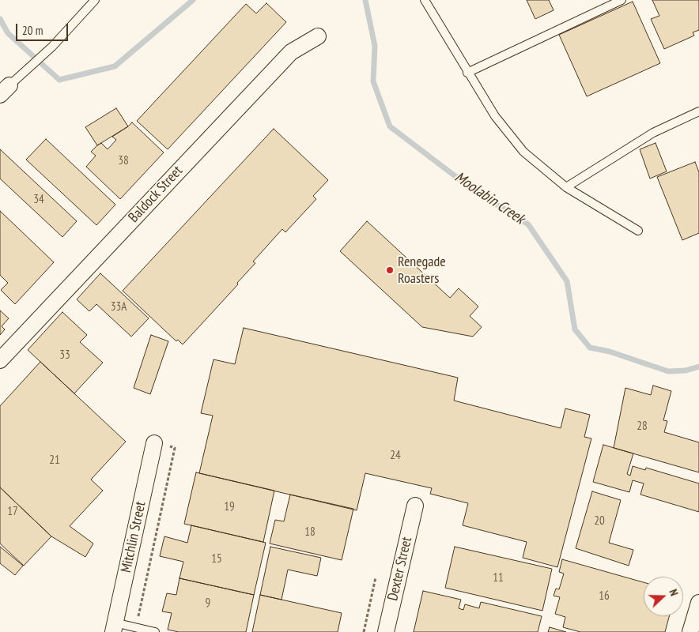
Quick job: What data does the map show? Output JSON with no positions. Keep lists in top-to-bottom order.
{
  "streets": {
    "street": ["Baldock Street", "Mitchlin Street", "Dexter Street"]
  },
  "water": ["Moolabin Creek"],
  "places": ["Renegade Roasters"],
  "house_numbers": [
    "38",
    "34",
    "33A",
    "33",
    "28",
    "24",
    "21",
    "19",
    "17",
    "20",
    "18",
    "15",
    "11",
    "16",
    "9"
  ],
  "scale_bar": "20 m",
  "north": "right"
}
